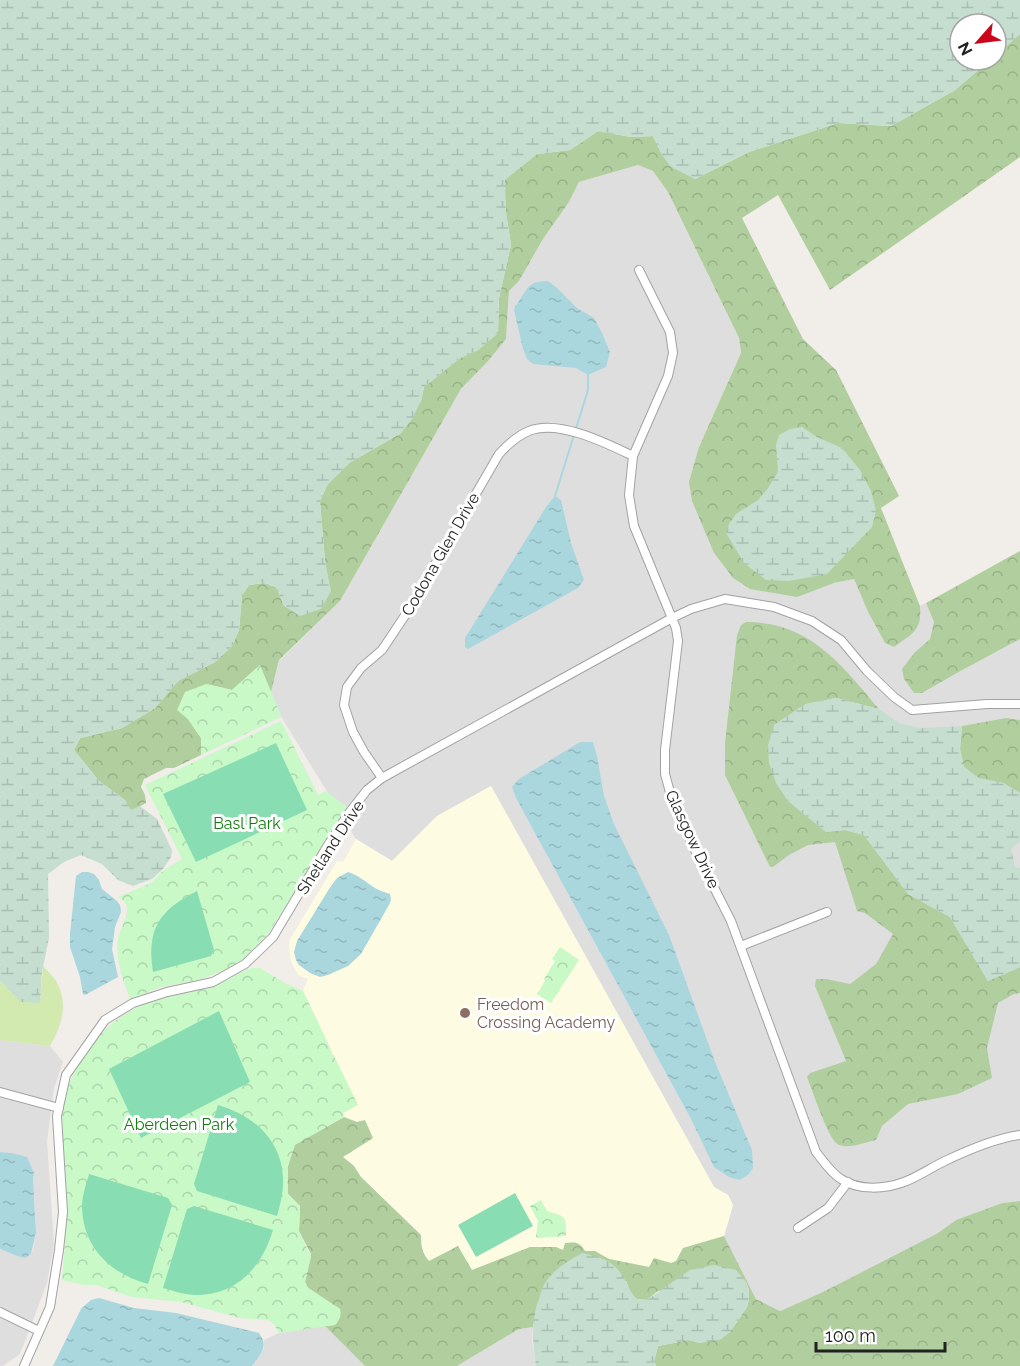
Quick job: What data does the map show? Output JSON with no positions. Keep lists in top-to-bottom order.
{
  "streets": {
    "street": ["Codona Glen Drive", "Glasgow Drive", "Shetland Drive"]
  },
  "crossings": [
    ["Codona Glen Drive", "Glasgow Drive"],
    ["Codona Glen Drive", "Shetland Drive"],
    ["Glasgow Drive", "Shetland Drive"]
  ],
  "parks": ["Basl Park", "Aberdeen Park"],
  "places": ["Freedom Crossing Academy"],
  "scale_bar": "100 m",
  "north": "bottom left"
}
